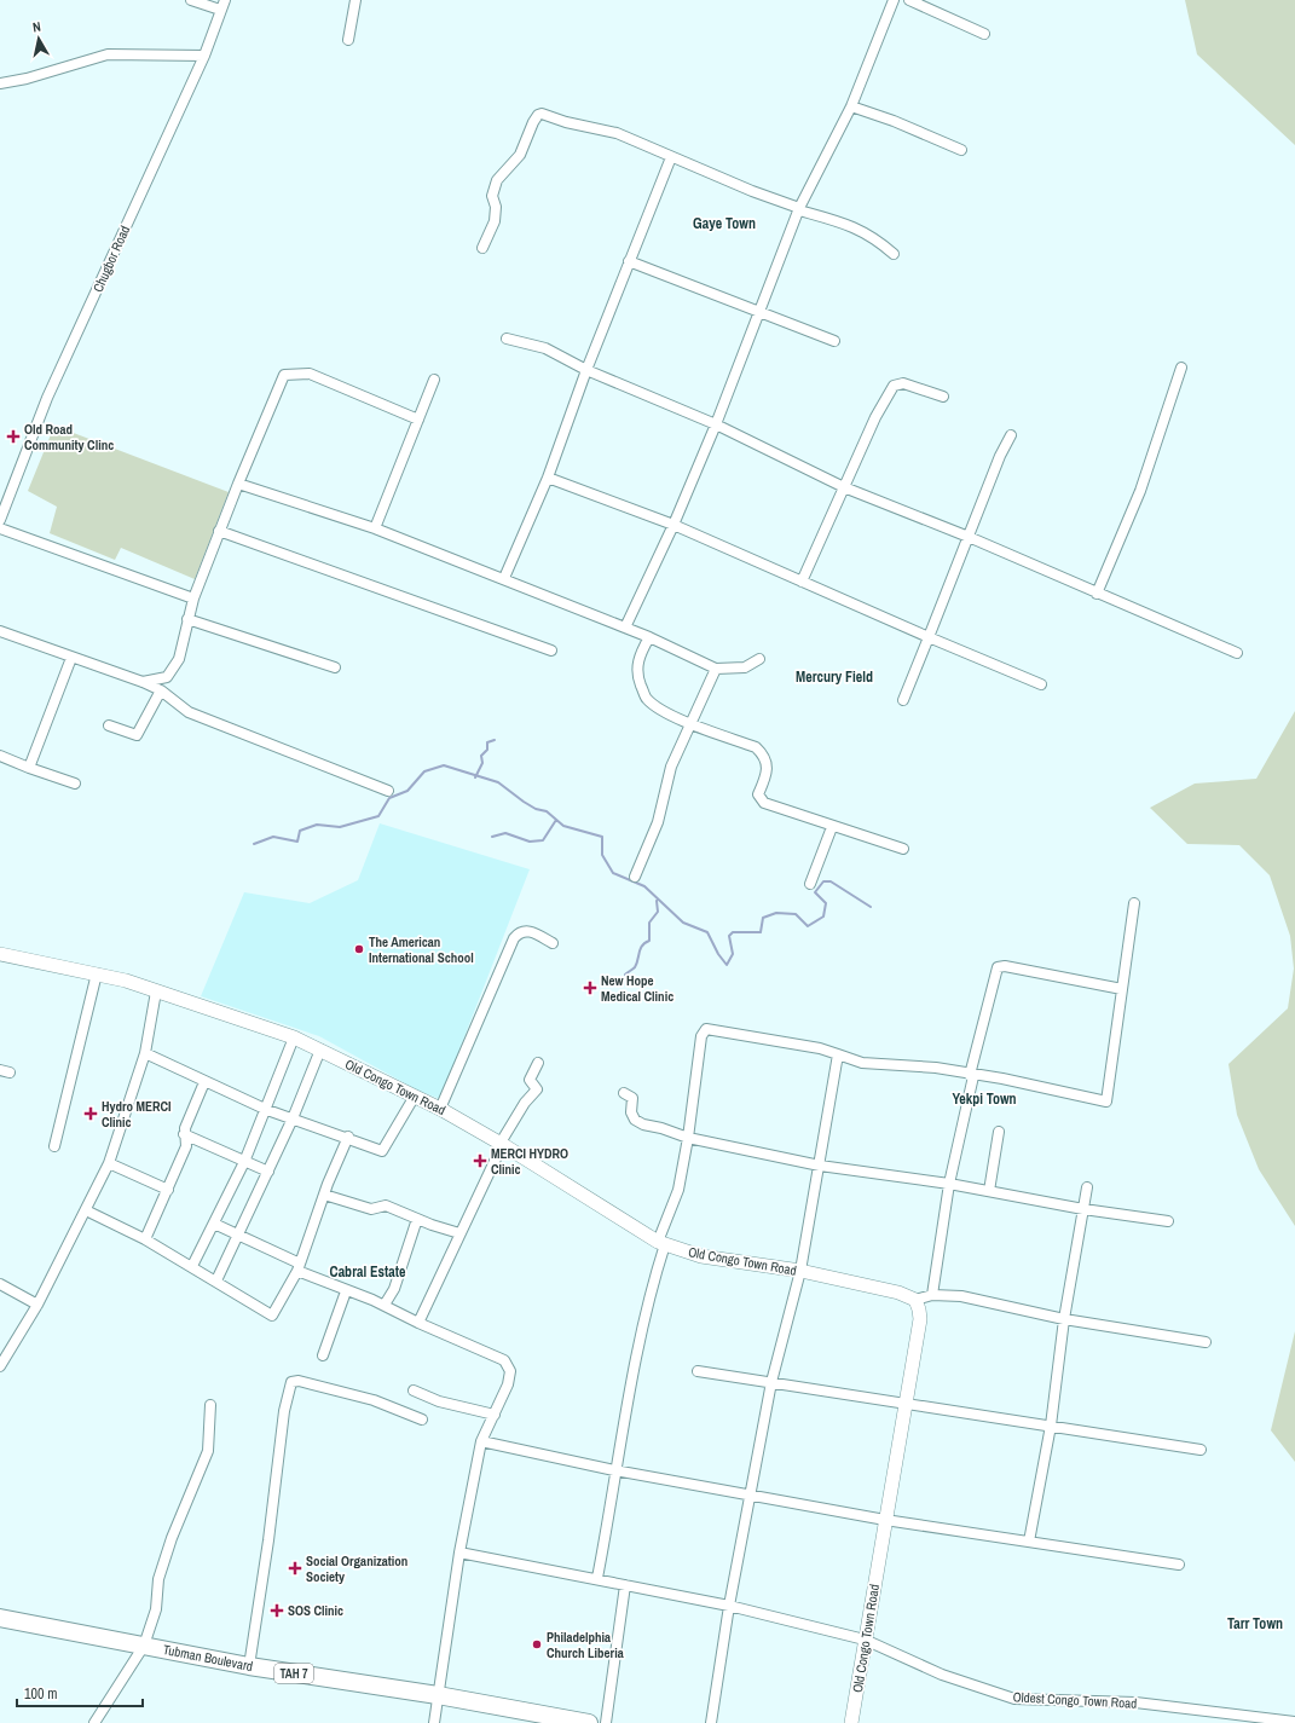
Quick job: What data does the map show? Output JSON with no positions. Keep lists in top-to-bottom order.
{
  "streets": {
    "highway": ["Tubman Boulevard", "TAH 7"],
    "street": ["Chugbor Road", "Old Congo Town Road", "Oldest Congo Town Road"]
  },
  "crossings": [
    ["Old Congo Town Road", "Oldest Congo Town Road"]
  ],
  "districts": [
    "Gaye Town",
    "Mercury Field",
    "Yekpi Town",
    "Cabral Estate",
    "Tarr Town"
  ],
  "places": {
    "health": [
      "Old Road Community Clinc",
      "New Hope Medical Clinic",
      "Hydro MERCI Clinic",
      "MERCI HYDRO Clinic",
      "Social Organization Society",
      "SOS Clinic"
    ],
    "other": ["The American International School", "Philadelphia Church Liberia"]
  },
  "scale_bar": "100 m",
  "north": "top"
}
